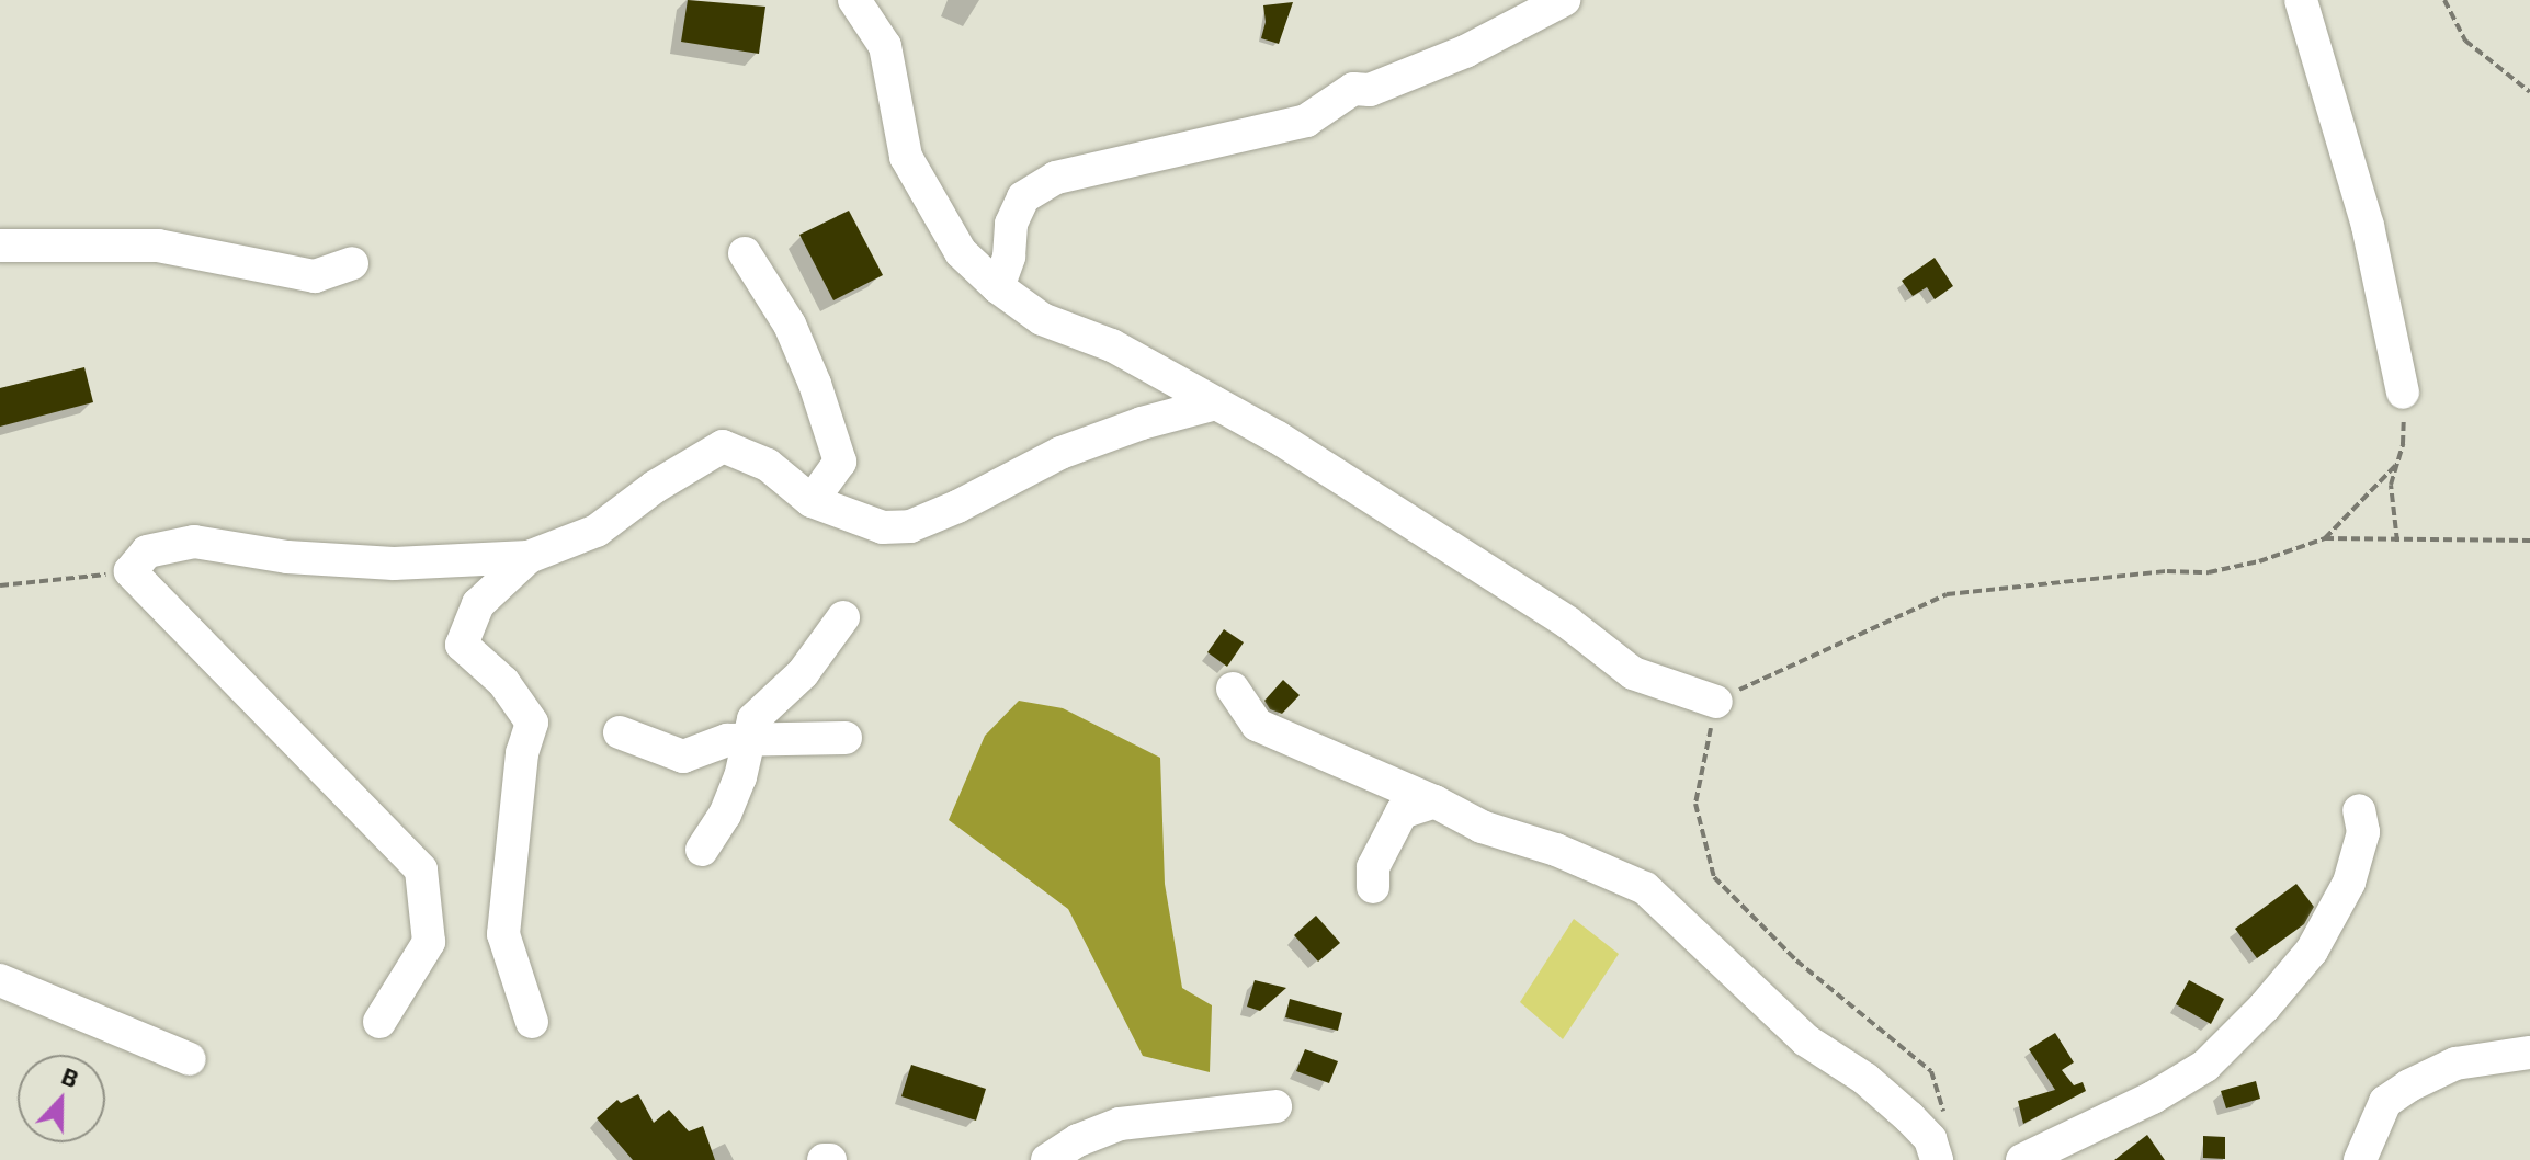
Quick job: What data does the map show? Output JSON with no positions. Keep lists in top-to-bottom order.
{
  "north": "top"
}
